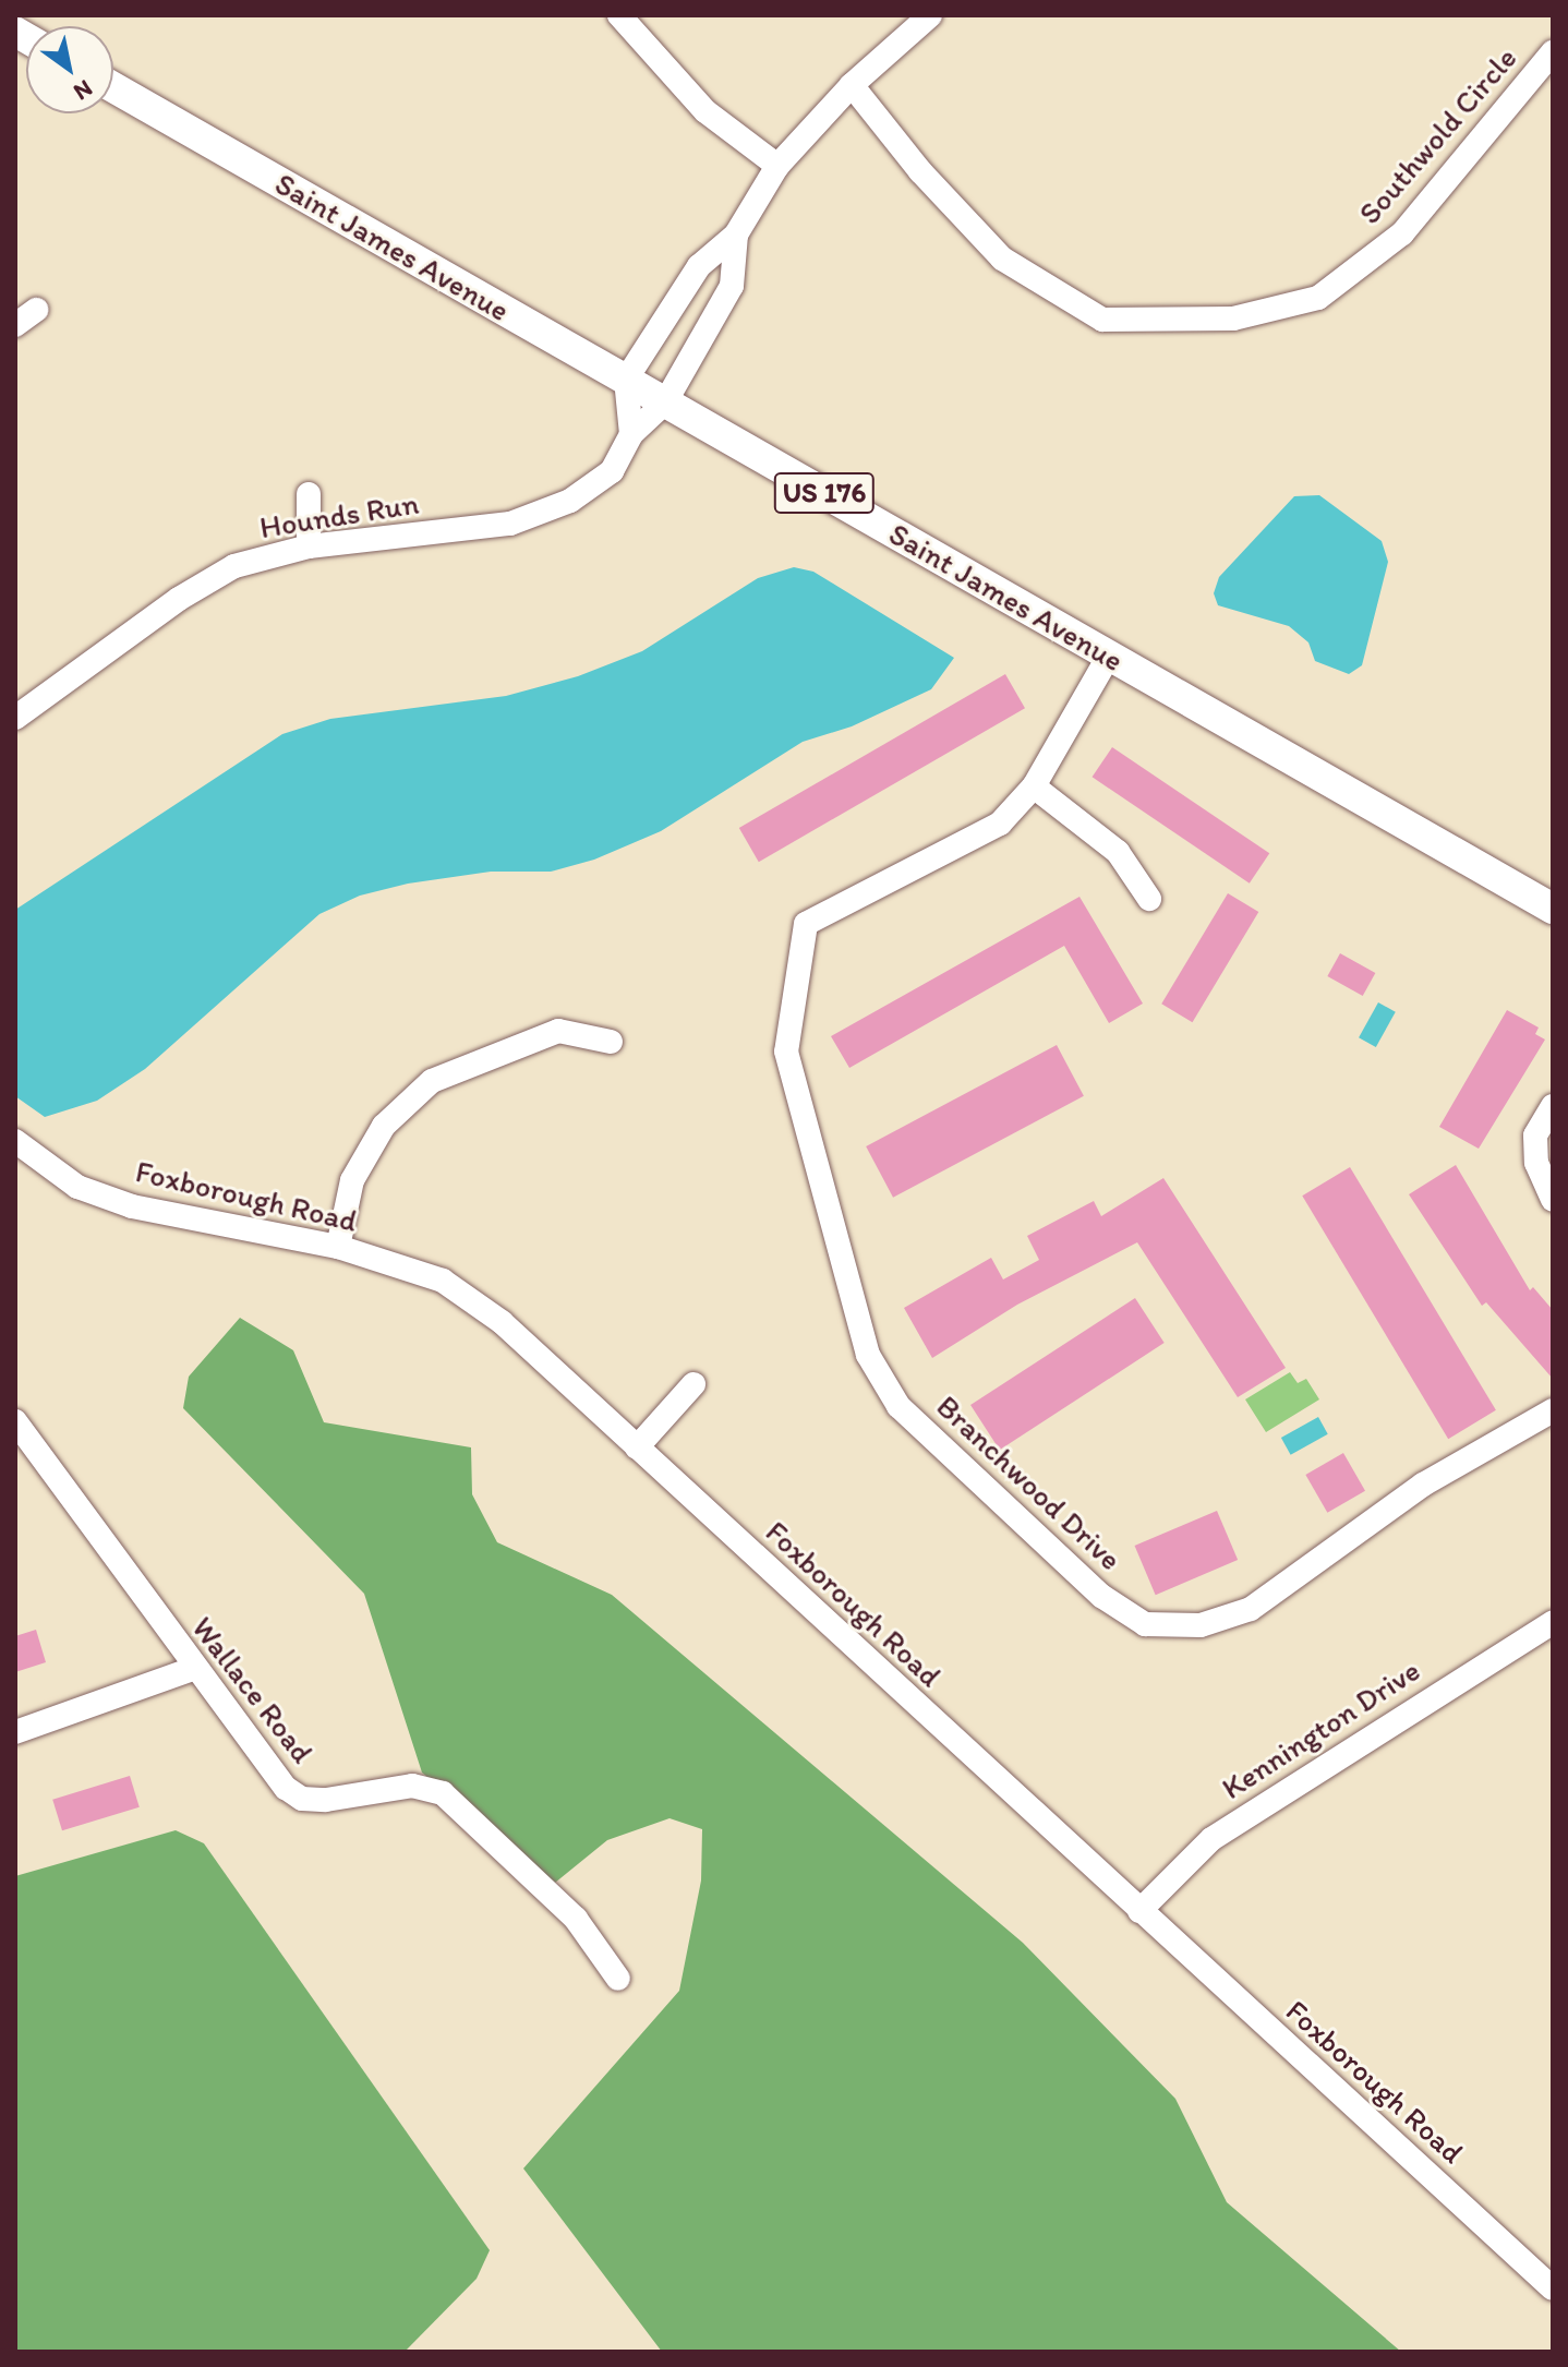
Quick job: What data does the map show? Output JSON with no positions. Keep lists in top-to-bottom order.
{
  "streets": {
    "main road": ["Saint James Avenue", "US 176"],
    "street": [
      "Southwold Circle",
      "Hounds Run",
      "Foxborough Road",
      "Branchwood Drive",
      "Wallace Road",
      "Kennington Drive"
    ]
  },
  "crossings": [
    ["Saint James Avenue", "Hounds Run"],
    ["Foxborough Road", "Kennington Drive"]
  ],
  "north": "bottom right"
}
